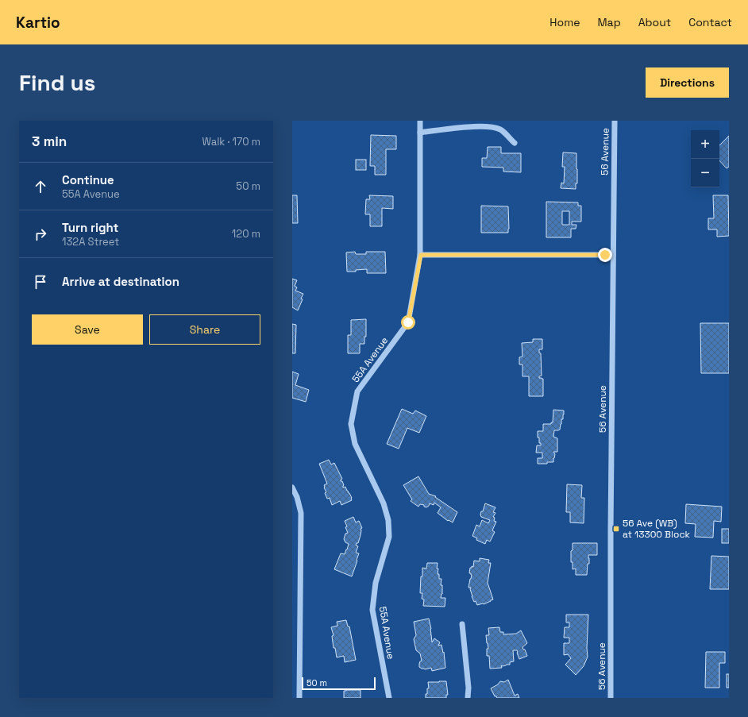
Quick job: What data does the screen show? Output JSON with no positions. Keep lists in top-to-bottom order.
{
  "streets": {
    "street": ["56 Avenue", "55A Avenue"]
  },
  "places": {
    "transit": ["56 Ave (WB) at 13300 Block"]
  },
  "scale_bar": "50 m",
  "page": {
    "header": "Kartio",
    "nav": [
      "Home",
      "Map",
      "About",
      "Contact"
    ],
    "buttons": [
      "Directions",
      ["Save", "Share"]
    ],
    "title": "Find us",
    "heading": ["3 min", "Walk · 170 m"],
    "map_buttons": ["+", "−"],
    "list": [
      ["Continue", "55A Avenue", "50 m"],
      ["Turn right", "132A Street", "120 m"],
      "Arrive at destination"
    ],
    "scale": "50 m"
  }
}
